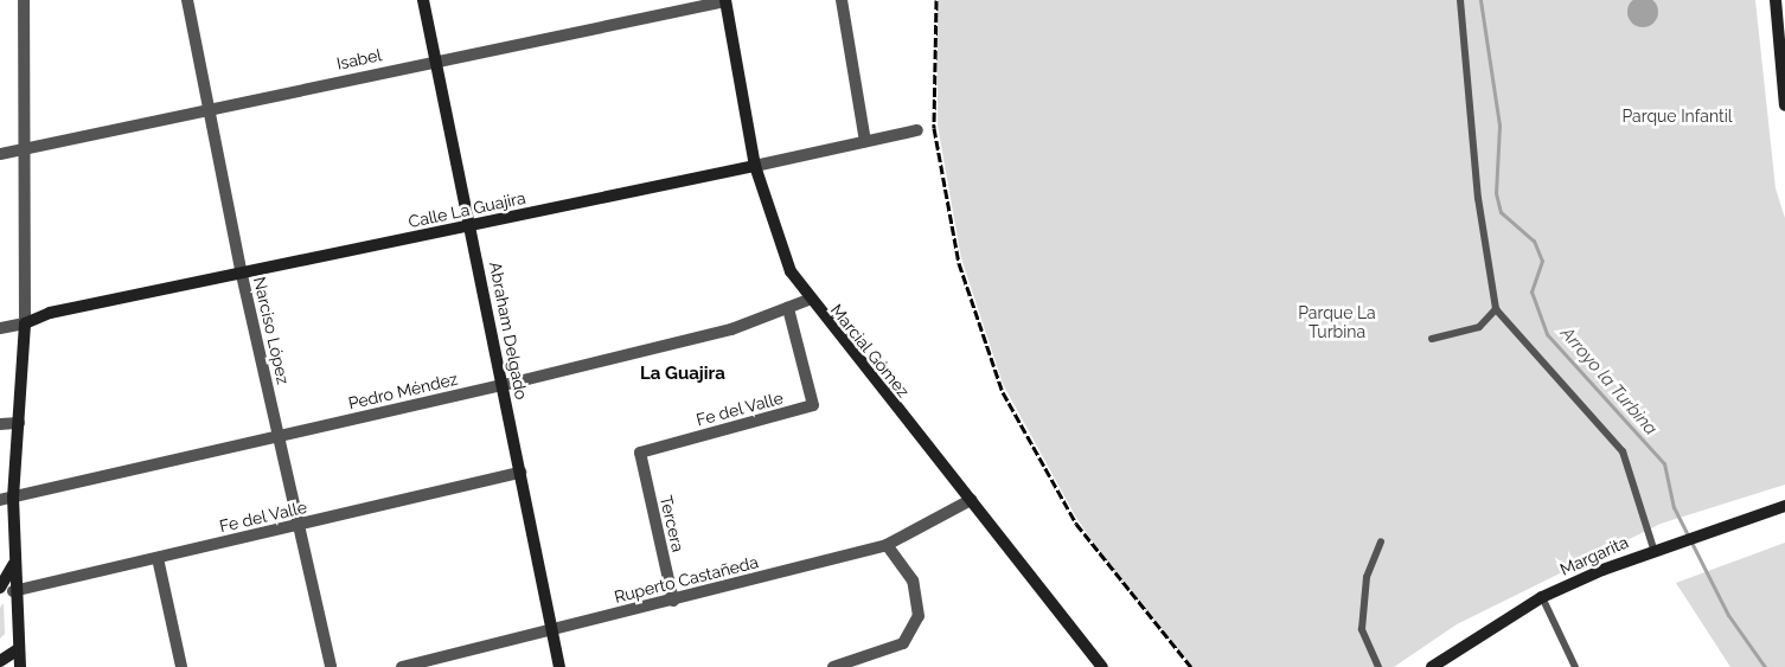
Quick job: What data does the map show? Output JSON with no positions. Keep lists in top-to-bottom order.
{
  "streets": {
    "main road": [
      "Calle La Guajira",
      "Abraham Delgado",
      "Marcial Gómez",
      "Margarita"
    ],
    "street": [
      "Isabel",
      "Narciso López",
      "Pedro Méndez",
      "Fe del Valle",
      "Tercera",
      "Ruperto Castañeda"
    ]
  },
  "crossings": [
    ["Isabel", "Narciso López"],
    ["Isabel", "Abraham Delgado"],
    ["Isabel", "Marcial Gómez"],
    ["Calle La Guajira", "Narciso López"],
    ["Calle La Guajira", "Abraham Delgado"],
    ["Calle La Guajira", "Marcial Gómez"],
    ["Narciso López", "Pedro Méndez"],
    ["Narciso López", "Fe del Valle"],
    ["Abraham Delgado", "Pedro Méndez"],
    ["Abraham Delgado", "Fe del Valle"],
    ["Abraham Delgado", "Ruperto Castañeda"],
    ["Marcial Gómez", "Pedro Méndez"],
    ["Marcial Gómez", "Ruperto Castañeda"],
    ["Pedro Méndez", "Fe del Valle"],
    ["Fe del Valle", "Tercera"],
    ["Tercera", "Ruperto Castañeda"]
  ],
  "districts": ["La Guajira"],
  "water": ["Arroyo la Turbina"],
  "parks": ["Parque Infantil", "Parque La Turbina"]
}
